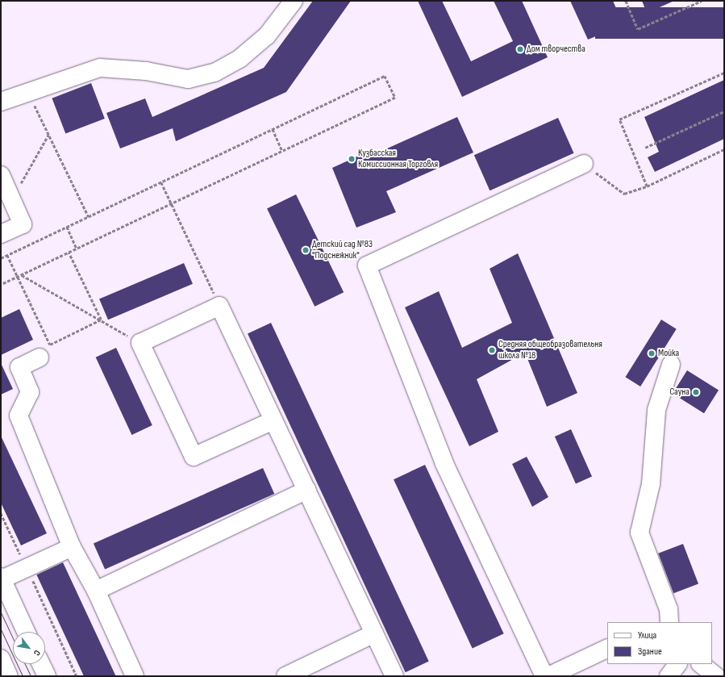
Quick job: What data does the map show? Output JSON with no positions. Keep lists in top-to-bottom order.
{
  "places": [
    "Дом творчества",
    "Кузбасская Комиссионная Торговля",
    "Детский сад №83 \"Подснежник\"",
    "Средняя общеобразовательня школа №18",
    "Мойка",
    "Сауна"
  ],
  "legend": ["Улица", "Здание"],
  "north": "bottom right"
}
